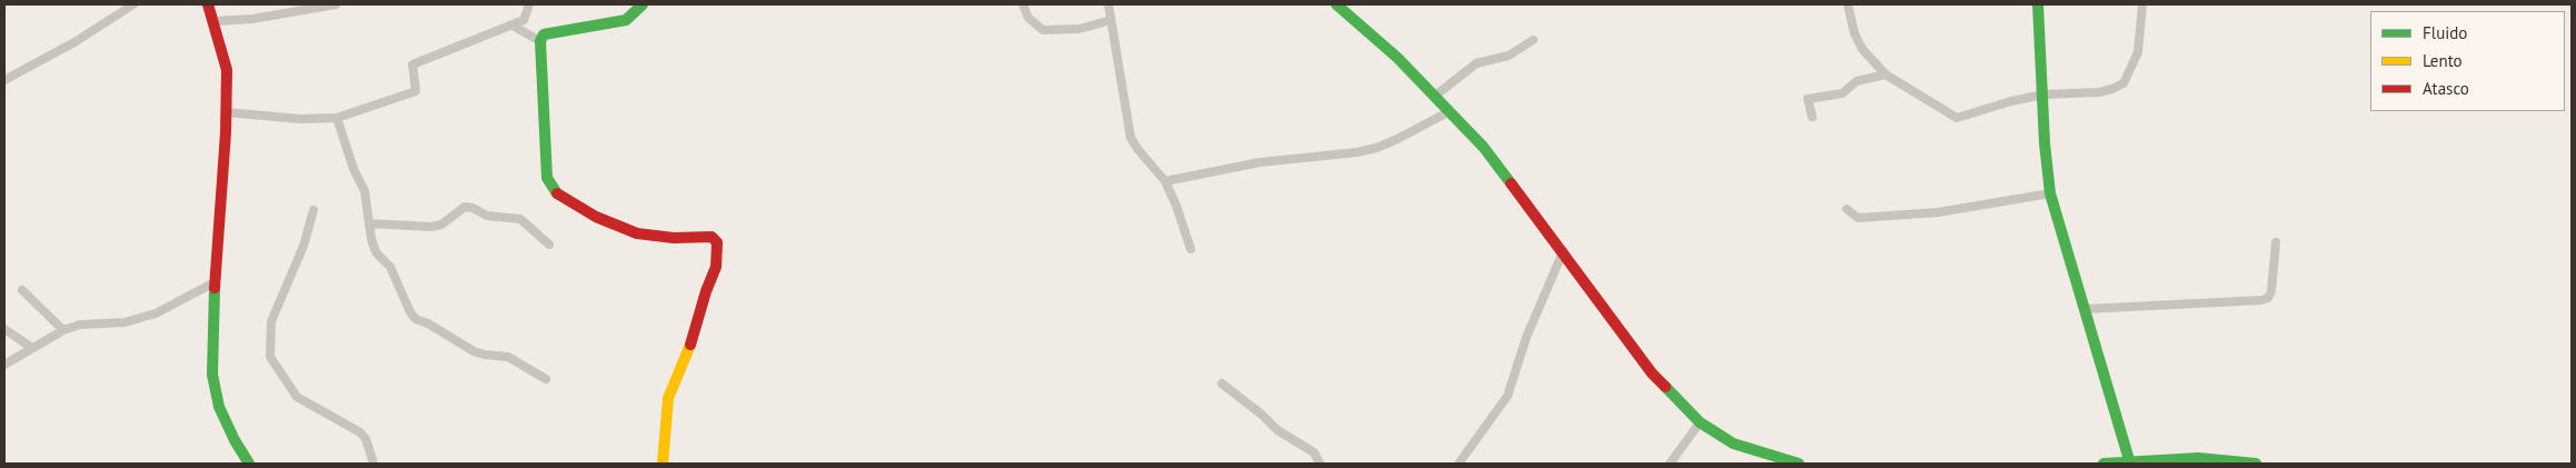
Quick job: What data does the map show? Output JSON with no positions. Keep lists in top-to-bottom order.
{
  "legend": ["Fluido", "Lento", "Atasco"]
}
